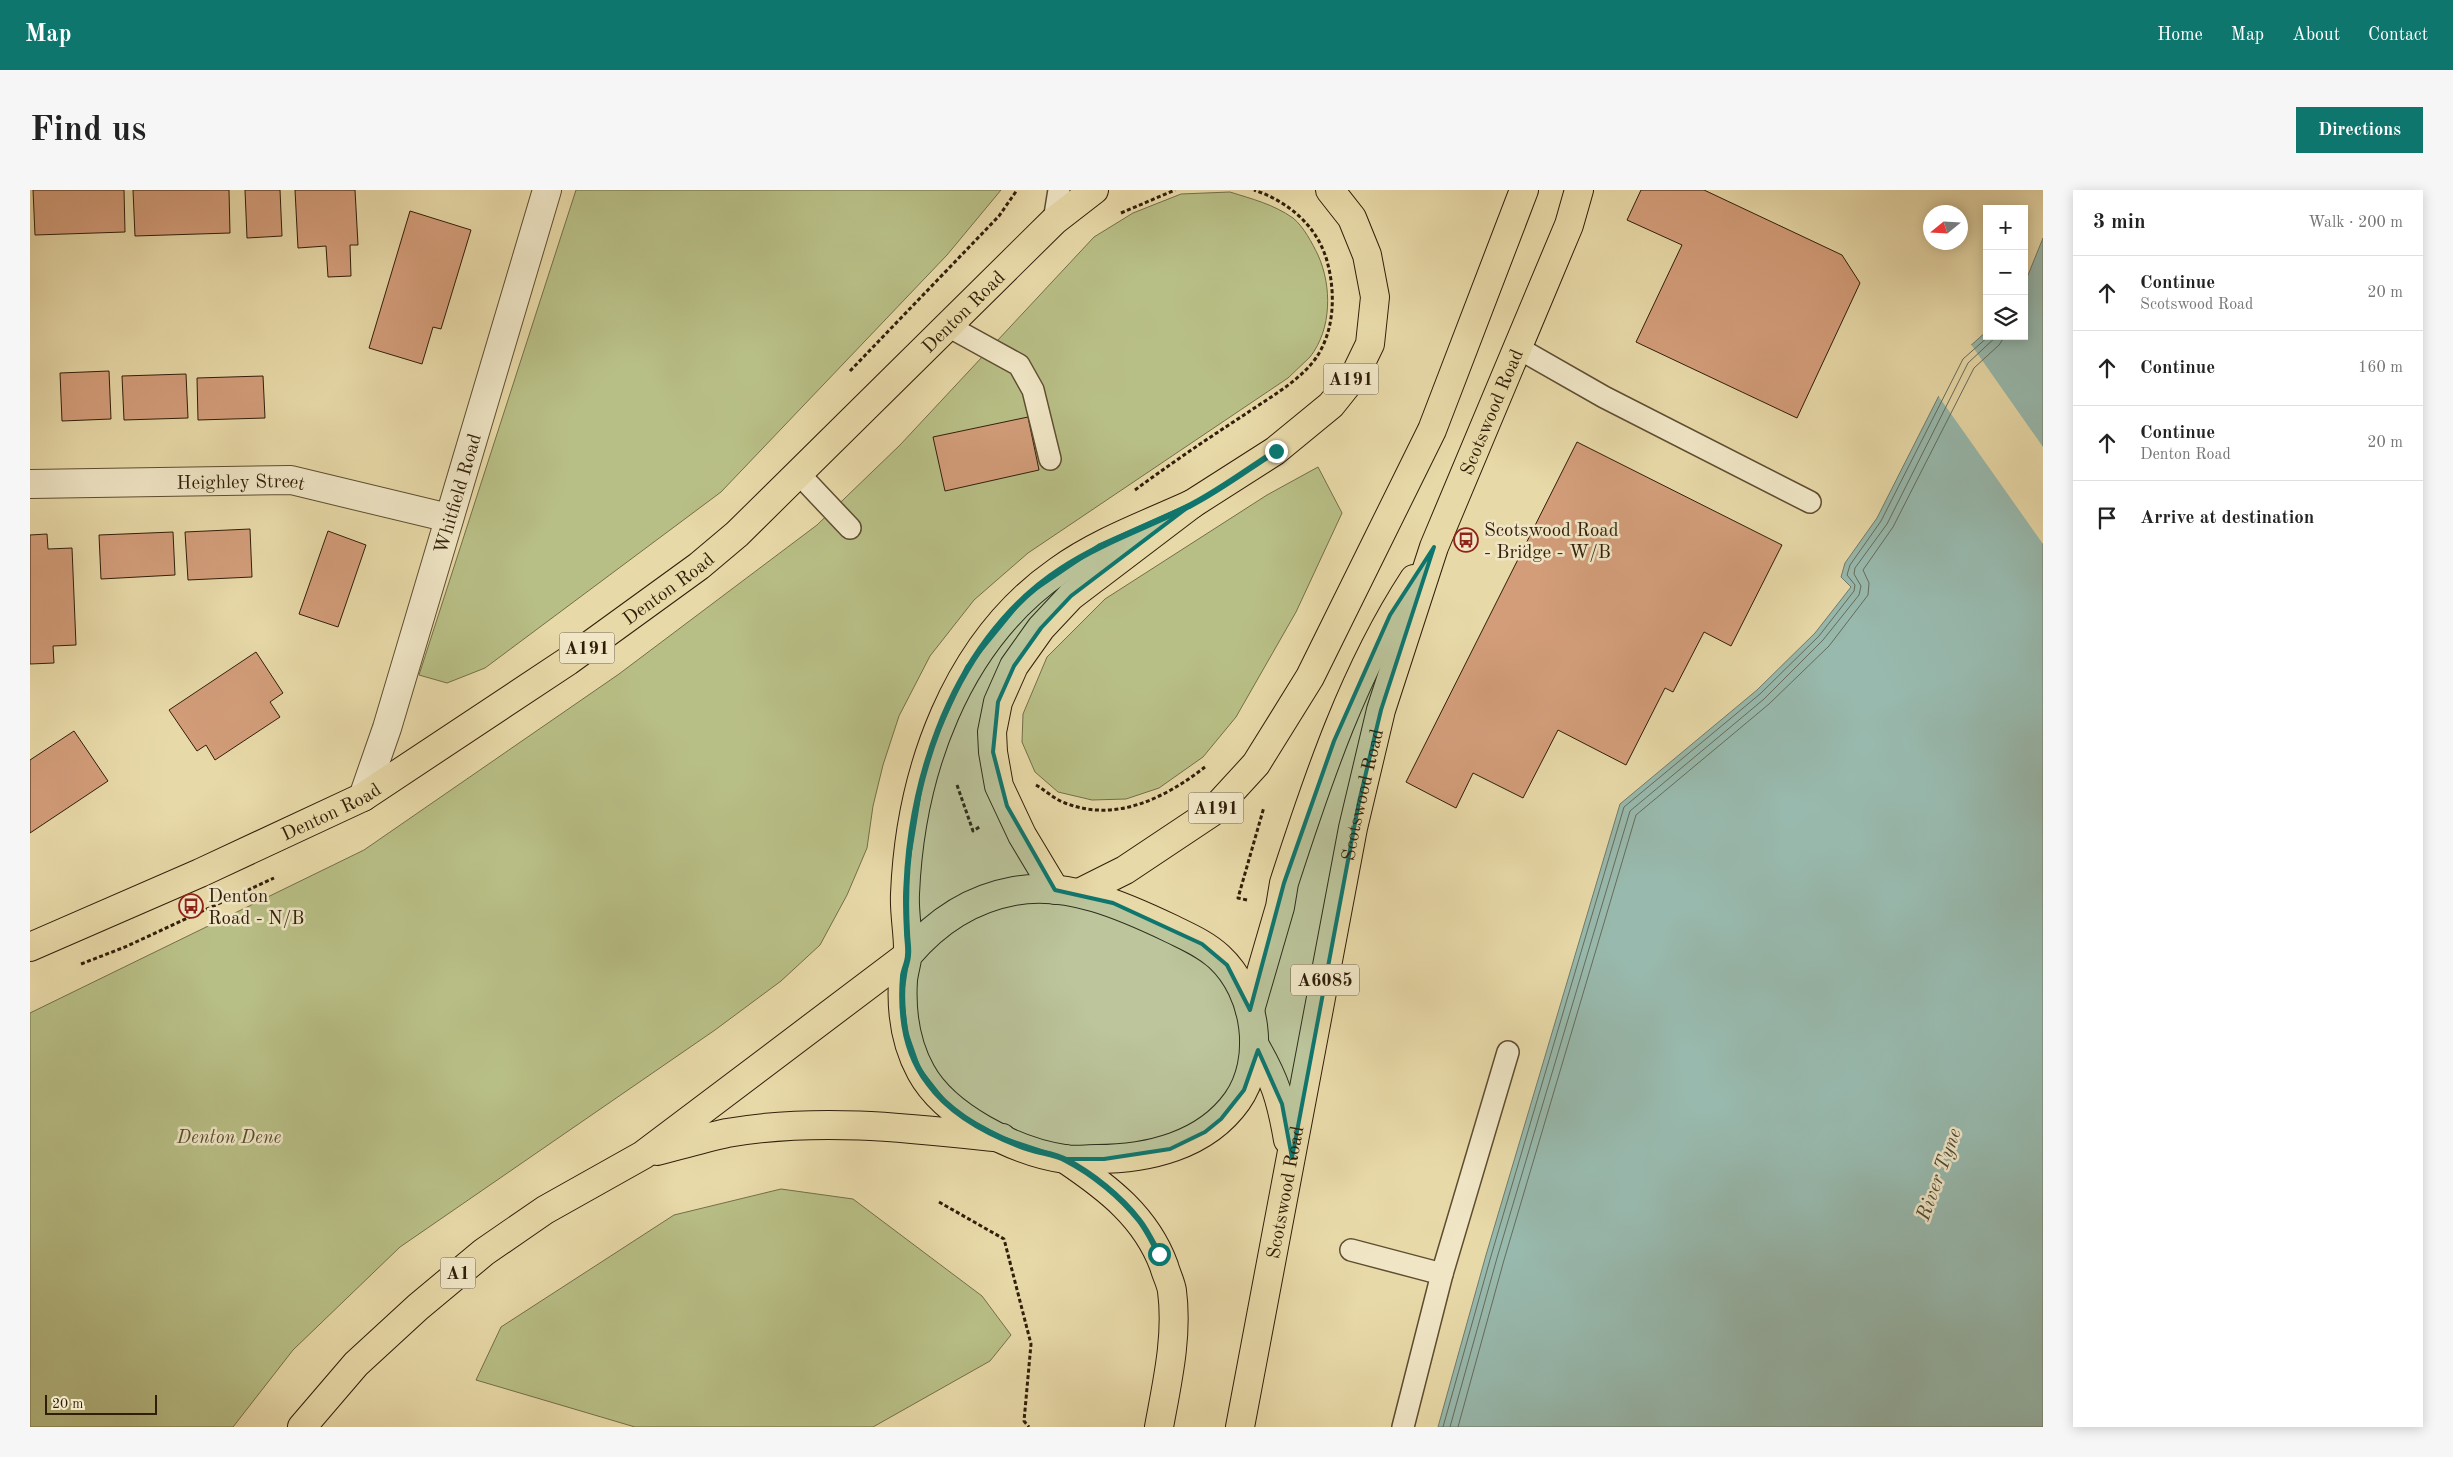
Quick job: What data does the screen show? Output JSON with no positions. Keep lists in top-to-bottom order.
{
  "streets": {
    "main road": [
      "Denton Road",
      "A191",
      "Scotswood Road",
      "A6085",
      "A1"
    ],
    "street": ["Heighley Street", "Whitfield Road"]
  },
  "crossings": [
    ["Denton Road", "Whitfield Road"],
    ["A191", "A1"],
    ["Heighley Street", "Whitfield Road"]
  ],
  "water": ["River Tyne"],
  "parks": ["Denton Dene"],
  "places": {
    "bus stop": ["Scotswood Road - Bridge - W/B", "Denton Road - N/B"]
  },
  "scale_bar": "20 m",
  "north": "left",
  "page": {
    "header": "Map",
    "nav": [
      "Home",
      "Map",
      "About",
      "Contact"
    ],
    "buttons": "Directions",
    "title": "Find us",
    "heading": ["3 min", "Walk · 200 m"],
    "map_buttons": ["+", "−"],
    "list": [
      ["Continue", "Scotswood Road", "20 m"],
      ["Continue", "160 m"],
      ["Continue", "Denton Road", "20 m"],
      "Arrive at destination"
    ],
    "scale": "20 m"
  }
}
